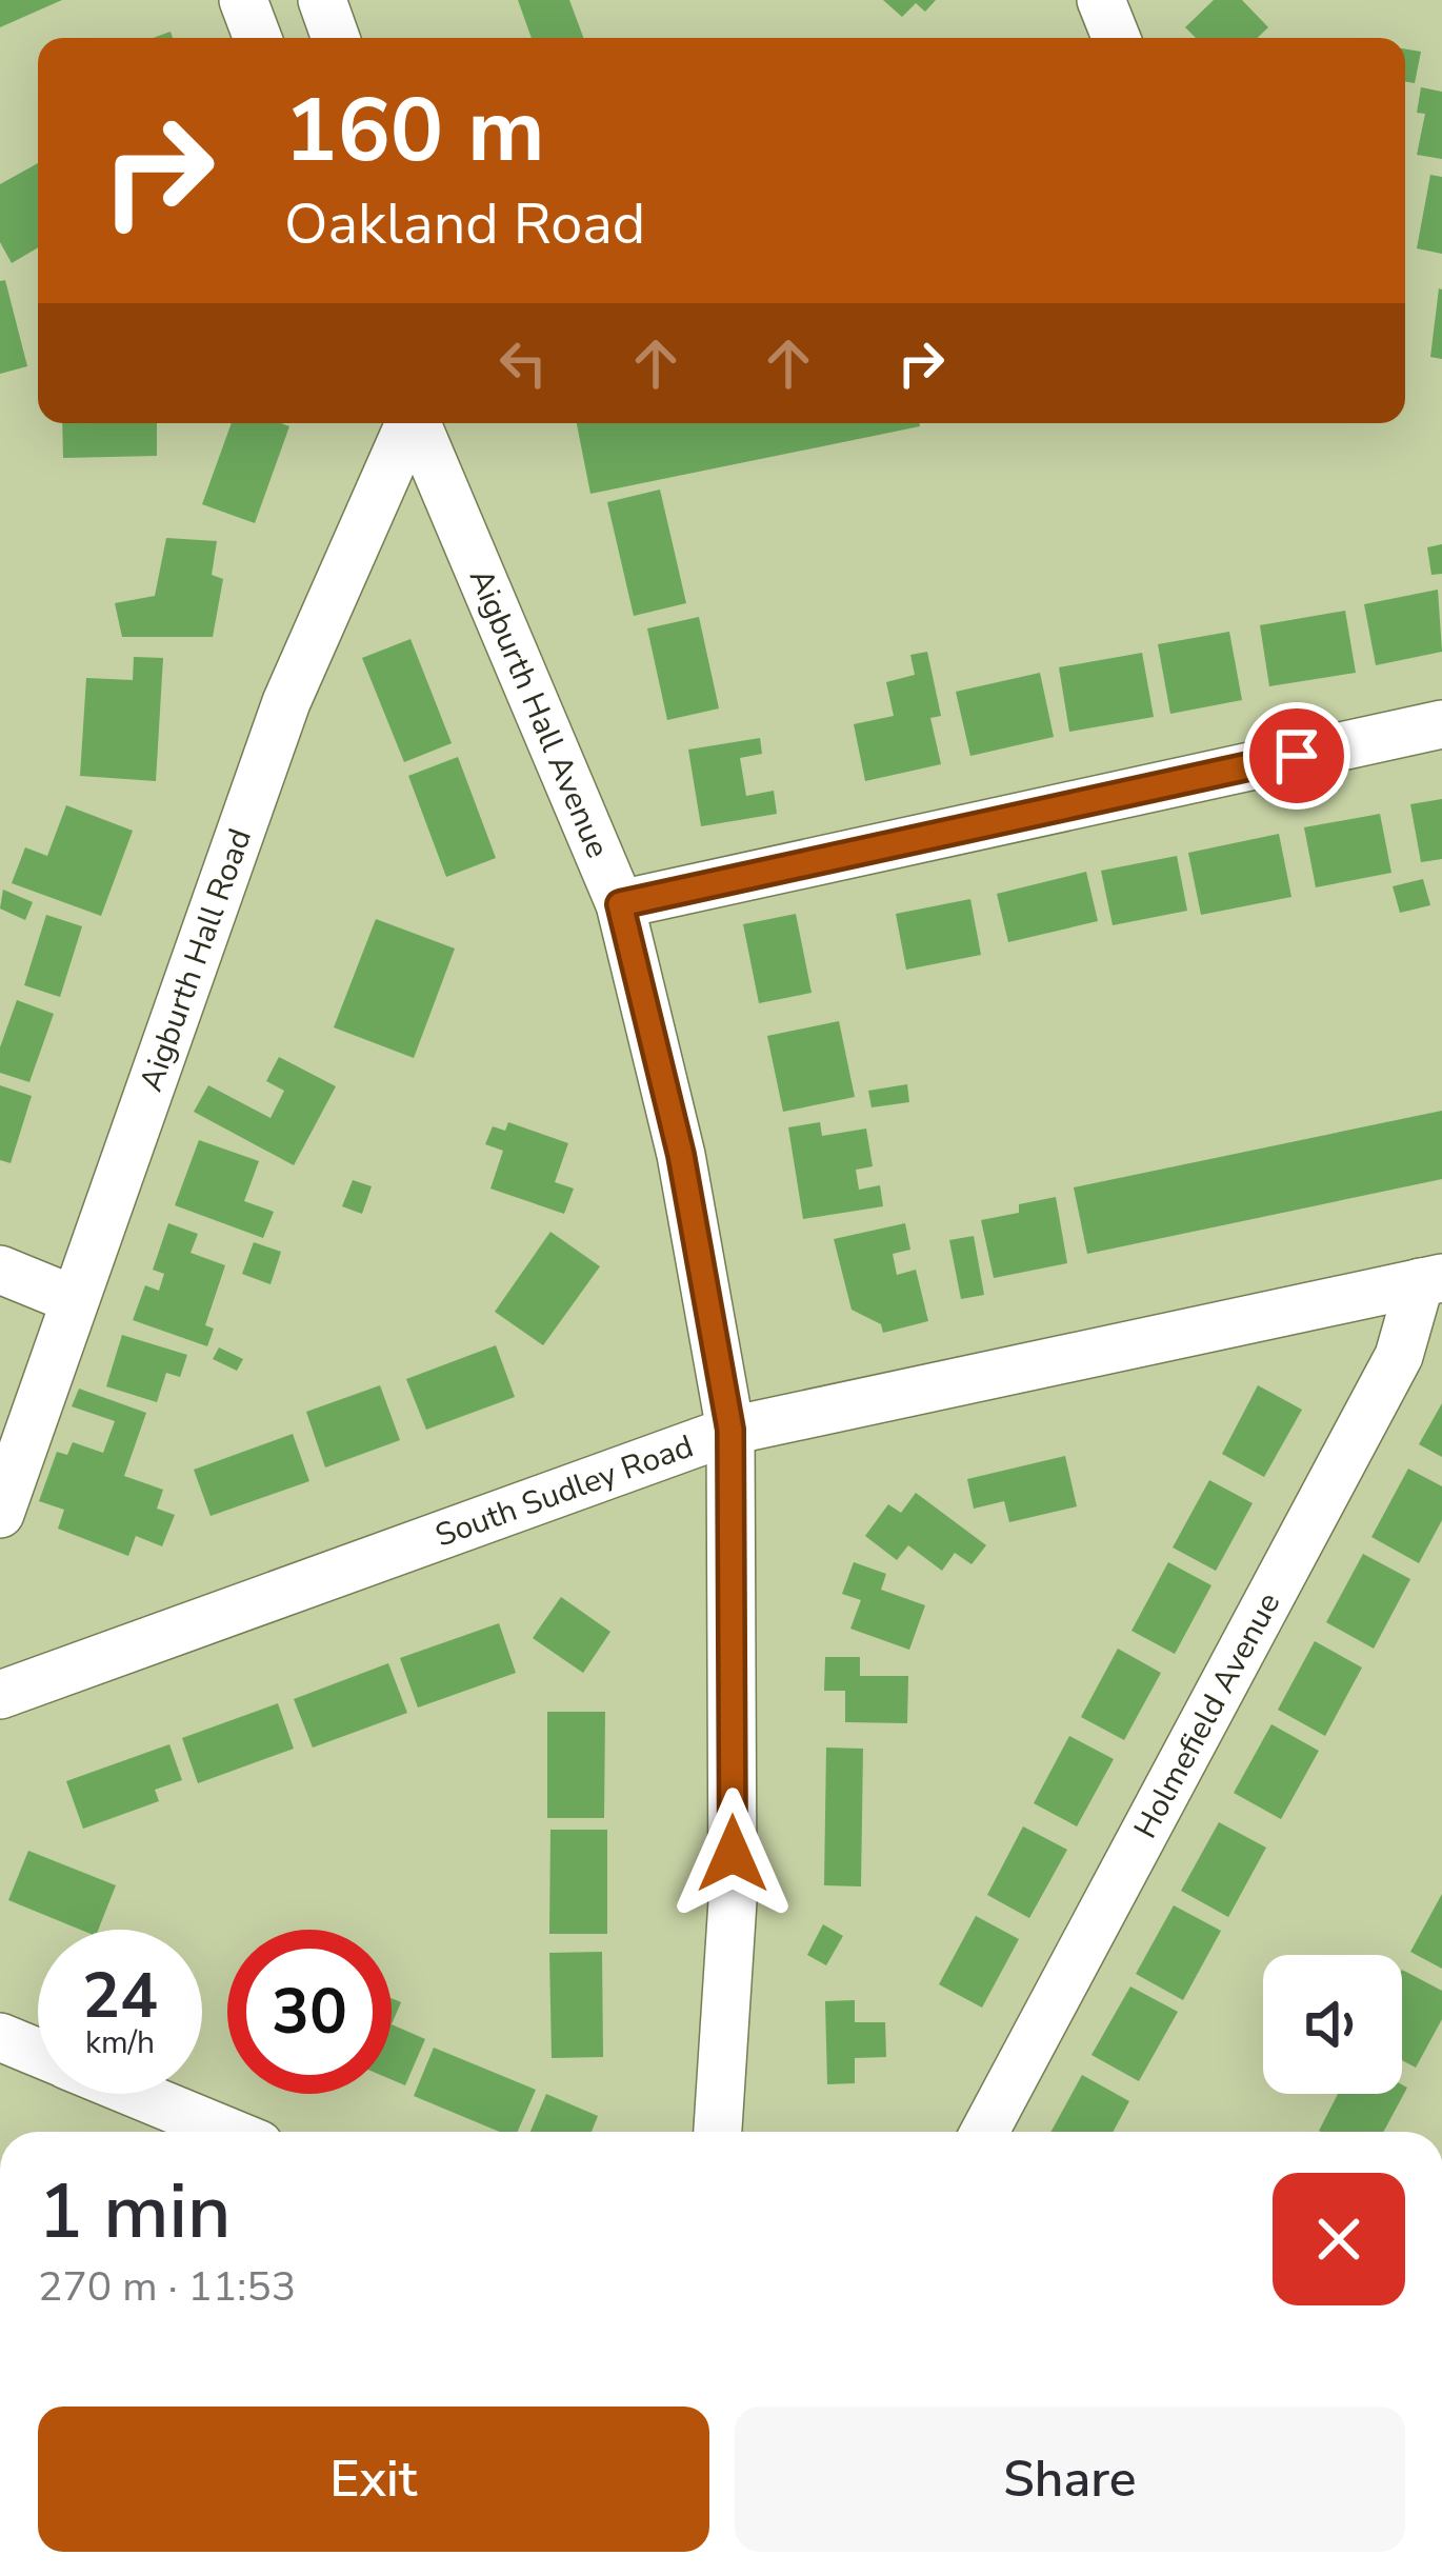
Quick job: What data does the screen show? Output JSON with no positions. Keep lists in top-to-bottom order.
{
  "streets": {
    "street": [
      "Aigburth Hall Avenue",
      "Aigburth Hall Road",
      "South Sudley Road",
      "Holmefield Avenue"
    ]
  },
  "crossings": [
    ["Aigburth Hall Avenue", "South Sudley Road"],
    ["South Sudley Road", "Holmefield Avenue"]
  ],
  "page": {
    "turn": ["160 m", "Oakland Road"],
    "speed": "24 km/h",
    "limit": "30",
    "heading": ["1 min", "270 m · 11:53"],
    "buttons": ["Exit", "Share"]
  }
}
